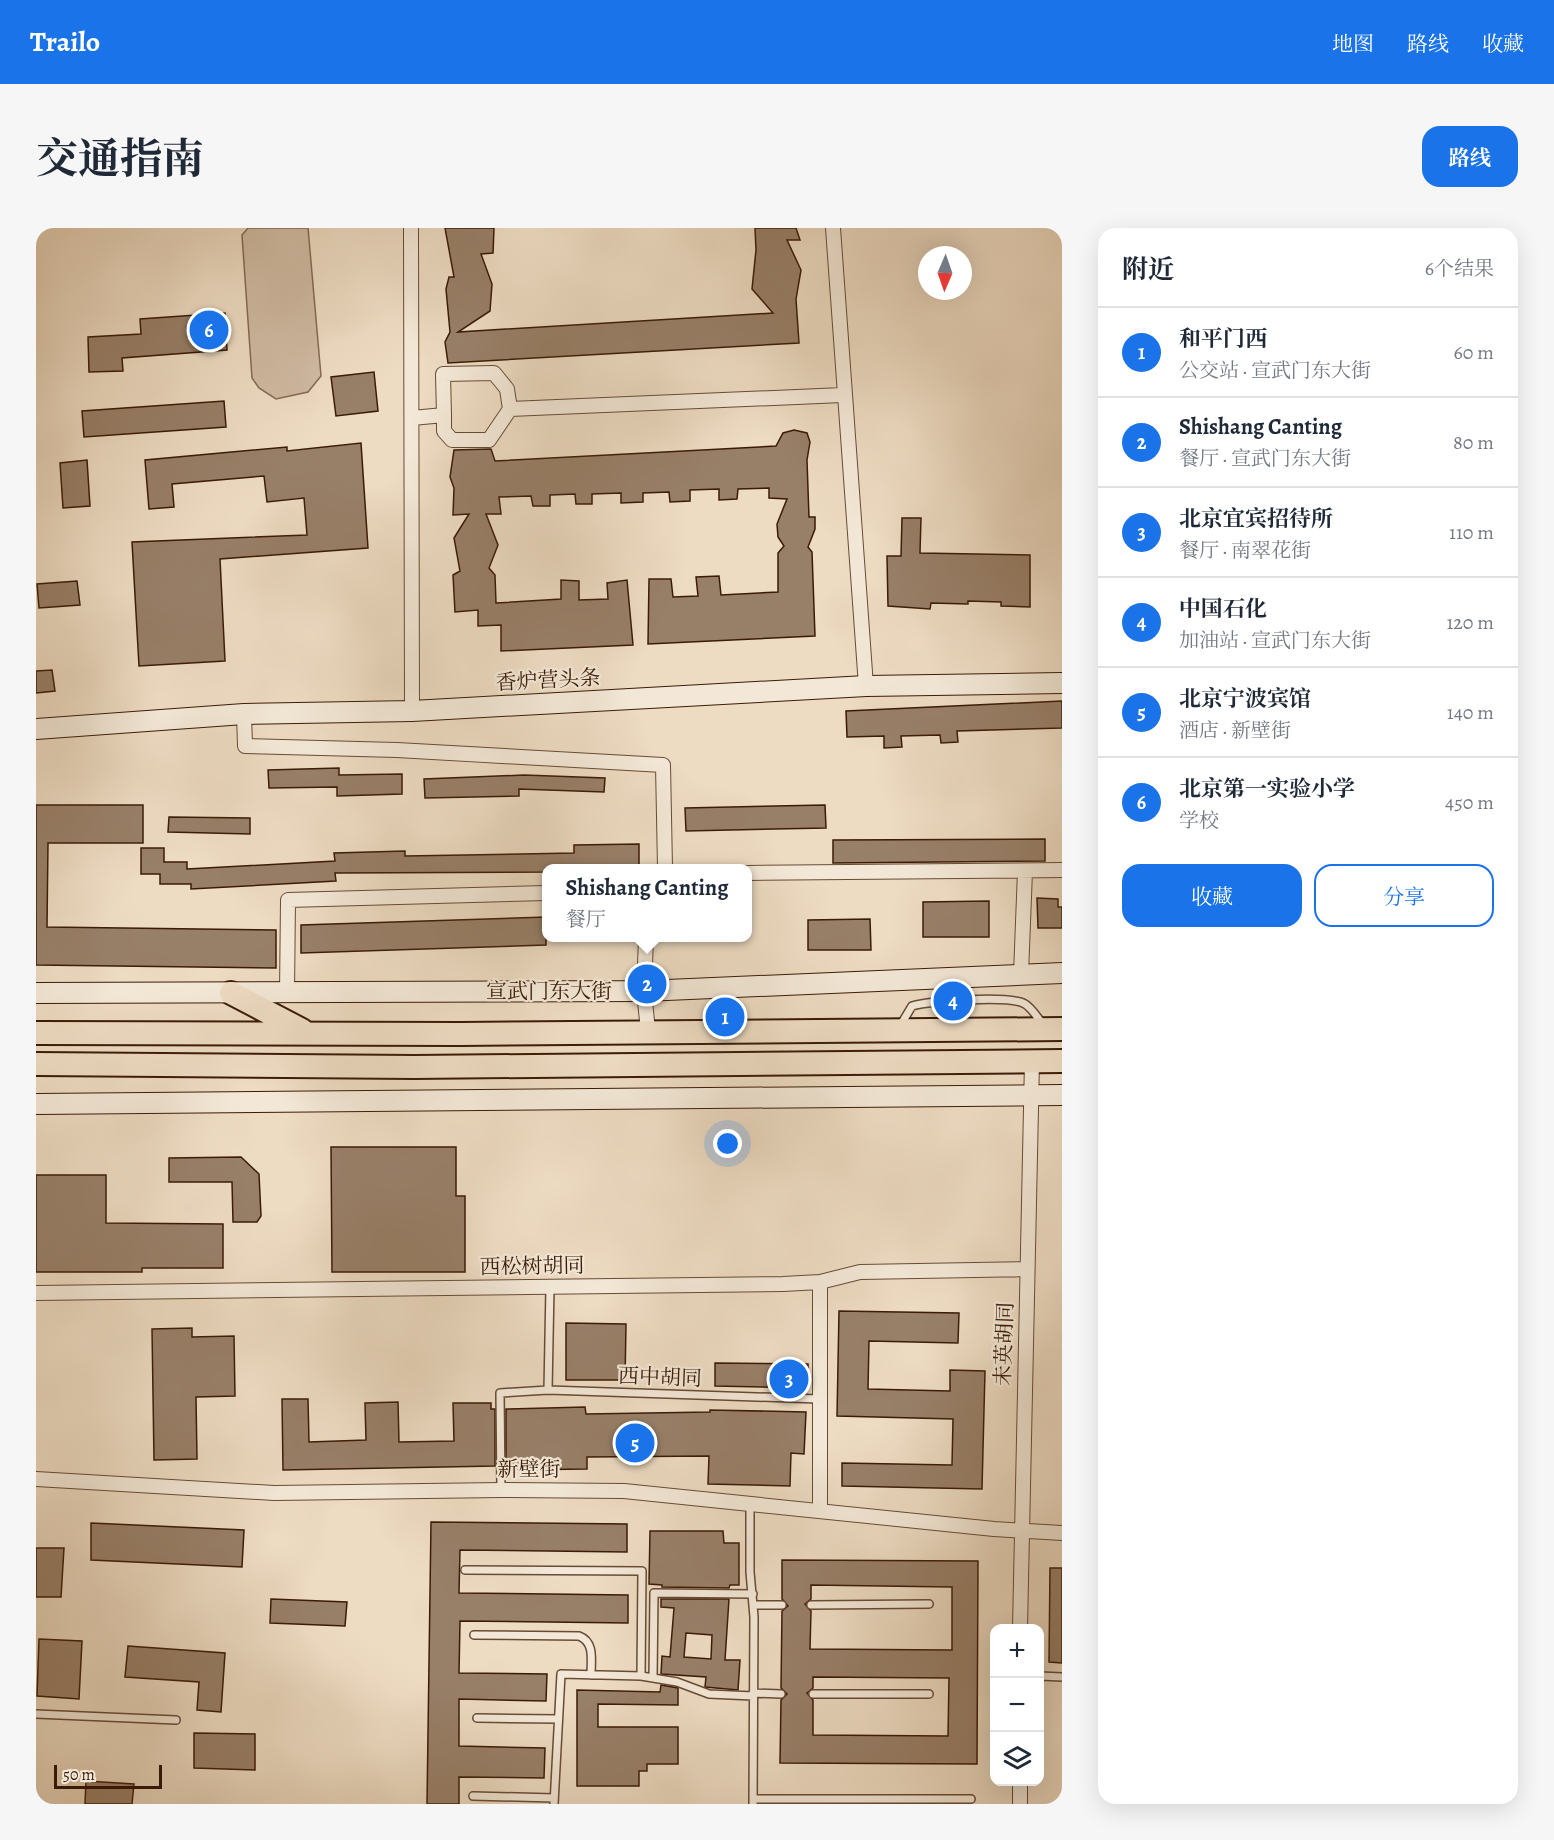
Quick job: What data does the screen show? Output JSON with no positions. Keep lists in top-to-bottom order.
{
  "streets": {
    "main road": ["宣武门东大街"],
    "street": [
      "香炉营头条",
      "西松树胡同",
      "未英胡同",
      "新壁街"
    ],
    "lane": ["西中胡同"]
  },
  "crossings": [
    ["西松树胡同", "未英胡同"],
    ["未英胡同", "新壁街"],
    ["西中胡同", "新壁街"]
  ],
  "scale_bar": "50 m",
  "north": "bottom",
  "page": {
    "header": "Trailo",
    "nav": ["地图", "路线", "收藏"],
    "title": "交通指南",
    "buttons": [
      "路线",
      ["收藏", "分享"]
    ],
    "heading": ["附近", "6个结果"],
    "list": [
      {
        "mark": "1",
        "name": "和平门西",
        "note": "公交站 · 宣武门东大街",
        "value": "60 m"
      },
      {
        "mark": "2",
        "name": "Shishang Canting",
        "note": "餐厅 · 宣武门东大街",
        "value": "80 m"
      },
      {
        "mark": "3",
        "name": "北京宜宾招待所",
        "note": "餐厅 · 南翠花街",
        "value": "110 m"
      },
      {
        "mark": "4",
        "name": "中国石化",
        "note": "加油站 · 宣武门东大街",
        "value": "120 m"
      },
      {
        "mark": "5",
        "name": "北京宁波宾馆",
        "note": "酒店 · 新壁街",
        "value": "140 m"
      },
      {
        "mark": "6",
        "name": "北京第一实验小学",
        "note": "学校",
        "value": "450 m"
      }
    ],
    "pins": [
      "6",
      "2",
      "4",
      "1",
      "3",
      "5"
    ],
    "popup": ["Shishang Canting", "餐厅"],
    "map_buttons": ["+", "−"],
    "scale": "50 m"
  }
}
